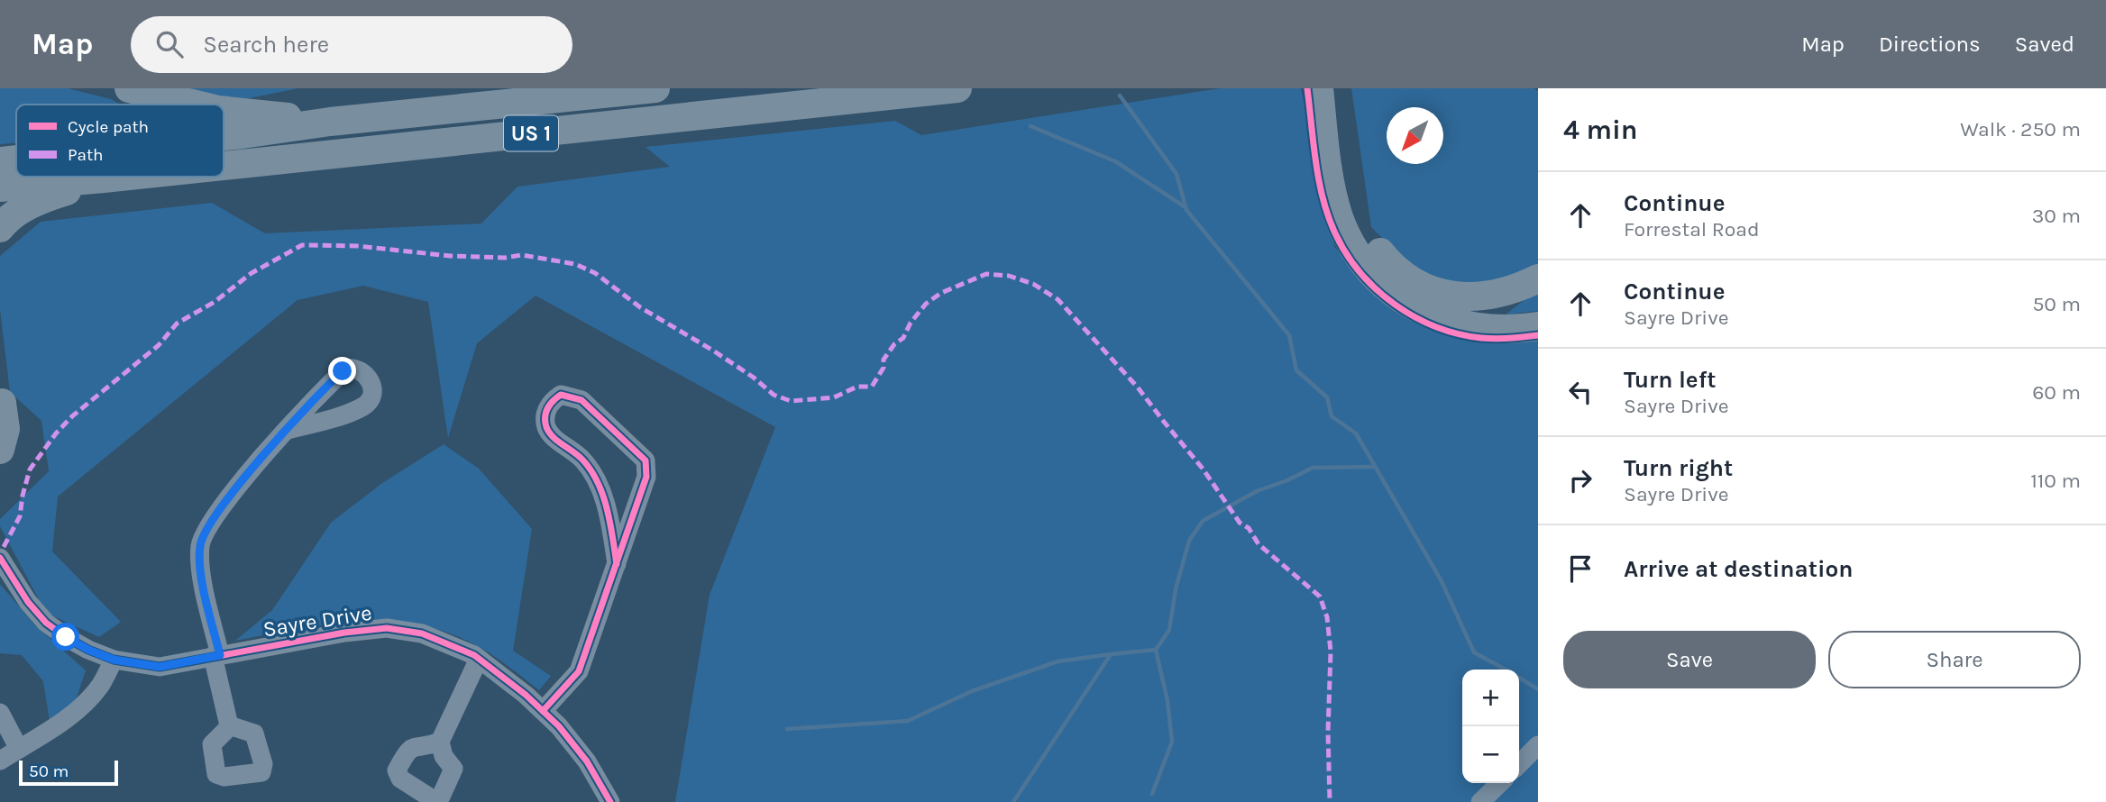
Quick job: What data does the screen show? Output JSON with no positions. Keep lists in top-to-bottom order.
{
  "streets": {
    "highway": ["US 1"],
    "street": ["Sayre Drive"]
  },
  "legend": ["Cycle path", "Path"],
  "scale_bar": "50 m",
  "north": "bottom left",
  "page": {
    "header": "Map",
    "search": "Search here",
    "nav": ["Map", "Directions", "Saved"],
    "heading": ["4 min", "Walk · 250 m"],
    "list": [
      ["Continue", "Forrestal Road", "30 m"],
      ["Continue", "Sayre Drive", "50 m"],
      ["Turn left", "Sayre Drive", "60 m"],
      ["Turn right", "Sayre Drive", "110 m"],
      "Arrive at destination"
    ],
    "buttons": ["Save", "Share"],
    "map_buttons": ["+", "−"],
    "scale": "50 m"
  }
}
